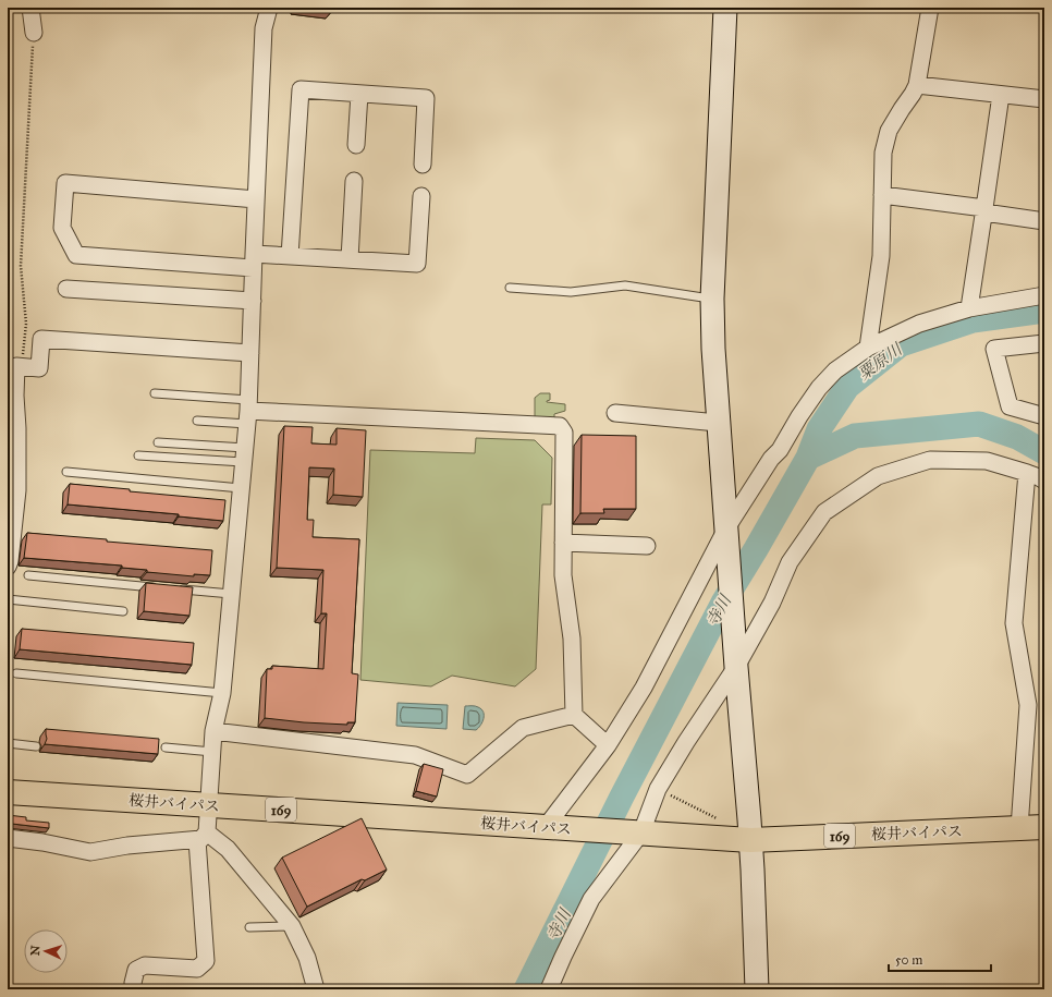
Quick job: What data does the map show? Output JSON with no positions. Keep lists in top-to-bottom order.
{
  "streets": {
    "highway": ["桜井バイパス", "169"]
  },
  "water": ["粟原川", "寺川"],
  "scale_bar": "50 m",
  "north": "left"
}
